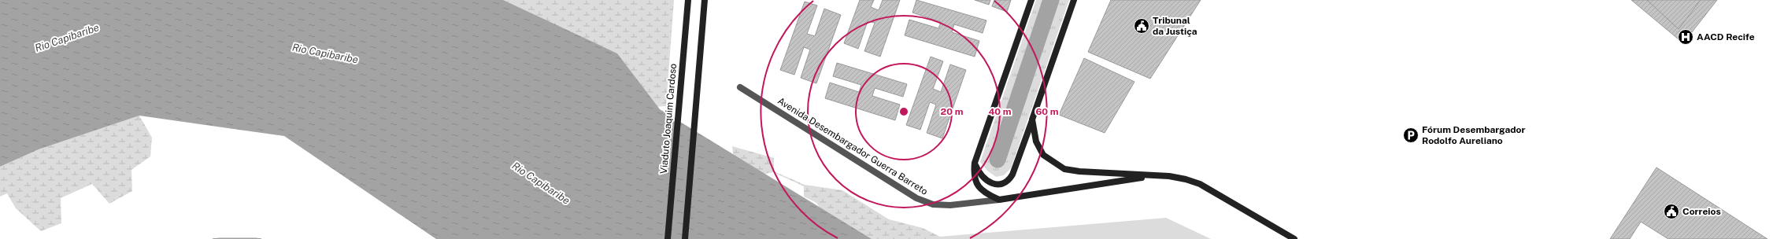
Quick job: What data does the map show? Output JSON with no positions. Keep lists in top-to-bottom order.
{
  "streets": {
    "street": ["Viaduto Joaquim Cardoso", "Avenida Desembargador Guerra Barreto"]
  },
  "water": ["Rio Capibaribe"],
  "places": {
    "public building": ["Tribunal da Justiça", "Correios"],
    "hospital": ["AACD Recife"],
    "parking": ["Fórum Desembargador Rodolfo Aureliano"]
  },
  "rings": ["20 m", "40 m", "60 m"]
}
